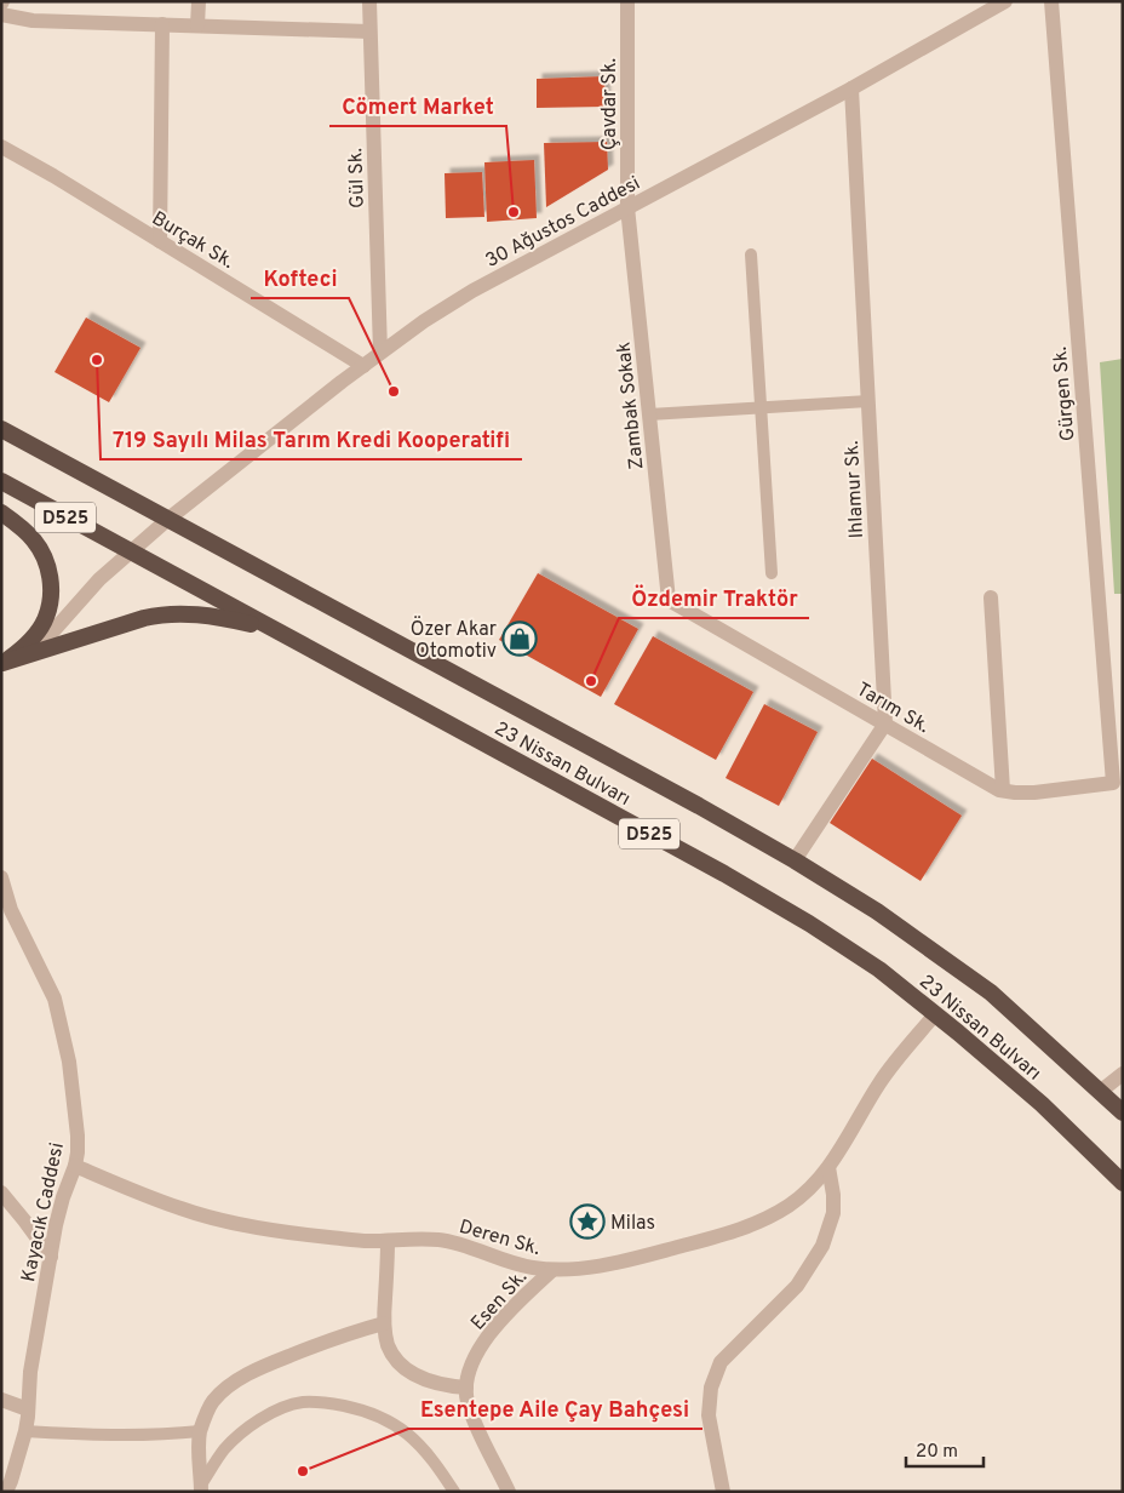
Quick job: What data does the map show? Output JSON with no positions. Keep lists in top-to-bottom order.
{
  "streets": {
    "highway": ["D525", "23 Nissan Bulvarı"],
    "street": [
      "Çavdar Sk.",
      "Gül Sk.",
      "30 Ağustos Caddesi",
      "Burçak Sk.",
      "Gürgen Sk.",
      "Zambak Sokak",
      "Ihlamur Sk.",
      "Tarım Sk.",
      "Kayacık Caddesi",
      "Deren Sk.",
      "Esen Sk."
    ]
  },
  "crossings": [
    ["Çavdar Sk.", "30 Ağustos Caddesi"],
    ["Çavdar Sk.", "Zambak Sokak"],
    ["Gül Sk.", "30 Ağustos Caddesi"],
    ["30 Ağustos Caddesi", "Burçak Sk."],
    ["30 Ağustos Caddesi", "Zambak Sokak"],
    ["30 Ağustos Caddesi", "Ihlamur Sk."],
    ["30 Ağustos Caddesi", "D525"],
    ["30 Ağustos Caddesi", "23 Nissan Bulvarı"],
    ["Gürgen Sk.", "Tarım Sk."],
    ["Zambak Sokak", "Tarım Sk."],
    ["Ihlamur Sk.", "Tarım Sk."],
    ["D525", "23 Nissan Bulvarı"],
    ["23 Nissan Bulvarı", "Deren Sk."],
    ["Kayacık Caddesi", "Deren Sk."],
    ["Deren Sk.", "Esen Sk."]
  ],
  "places": {
    "other": [
      "Cömert Market",
      "719 Sayılı Milas Tarım Kredi Kooperatifi",
      "Kofteci",
      "Özdemir Traktör",
      "Esentepe Aile Çay Bahçesi"
    ],
    "shop": ["Özer Akar Otomotiv"],
    "place": ["Milas"]
  },
  "scale_bar": "20 m"
}
